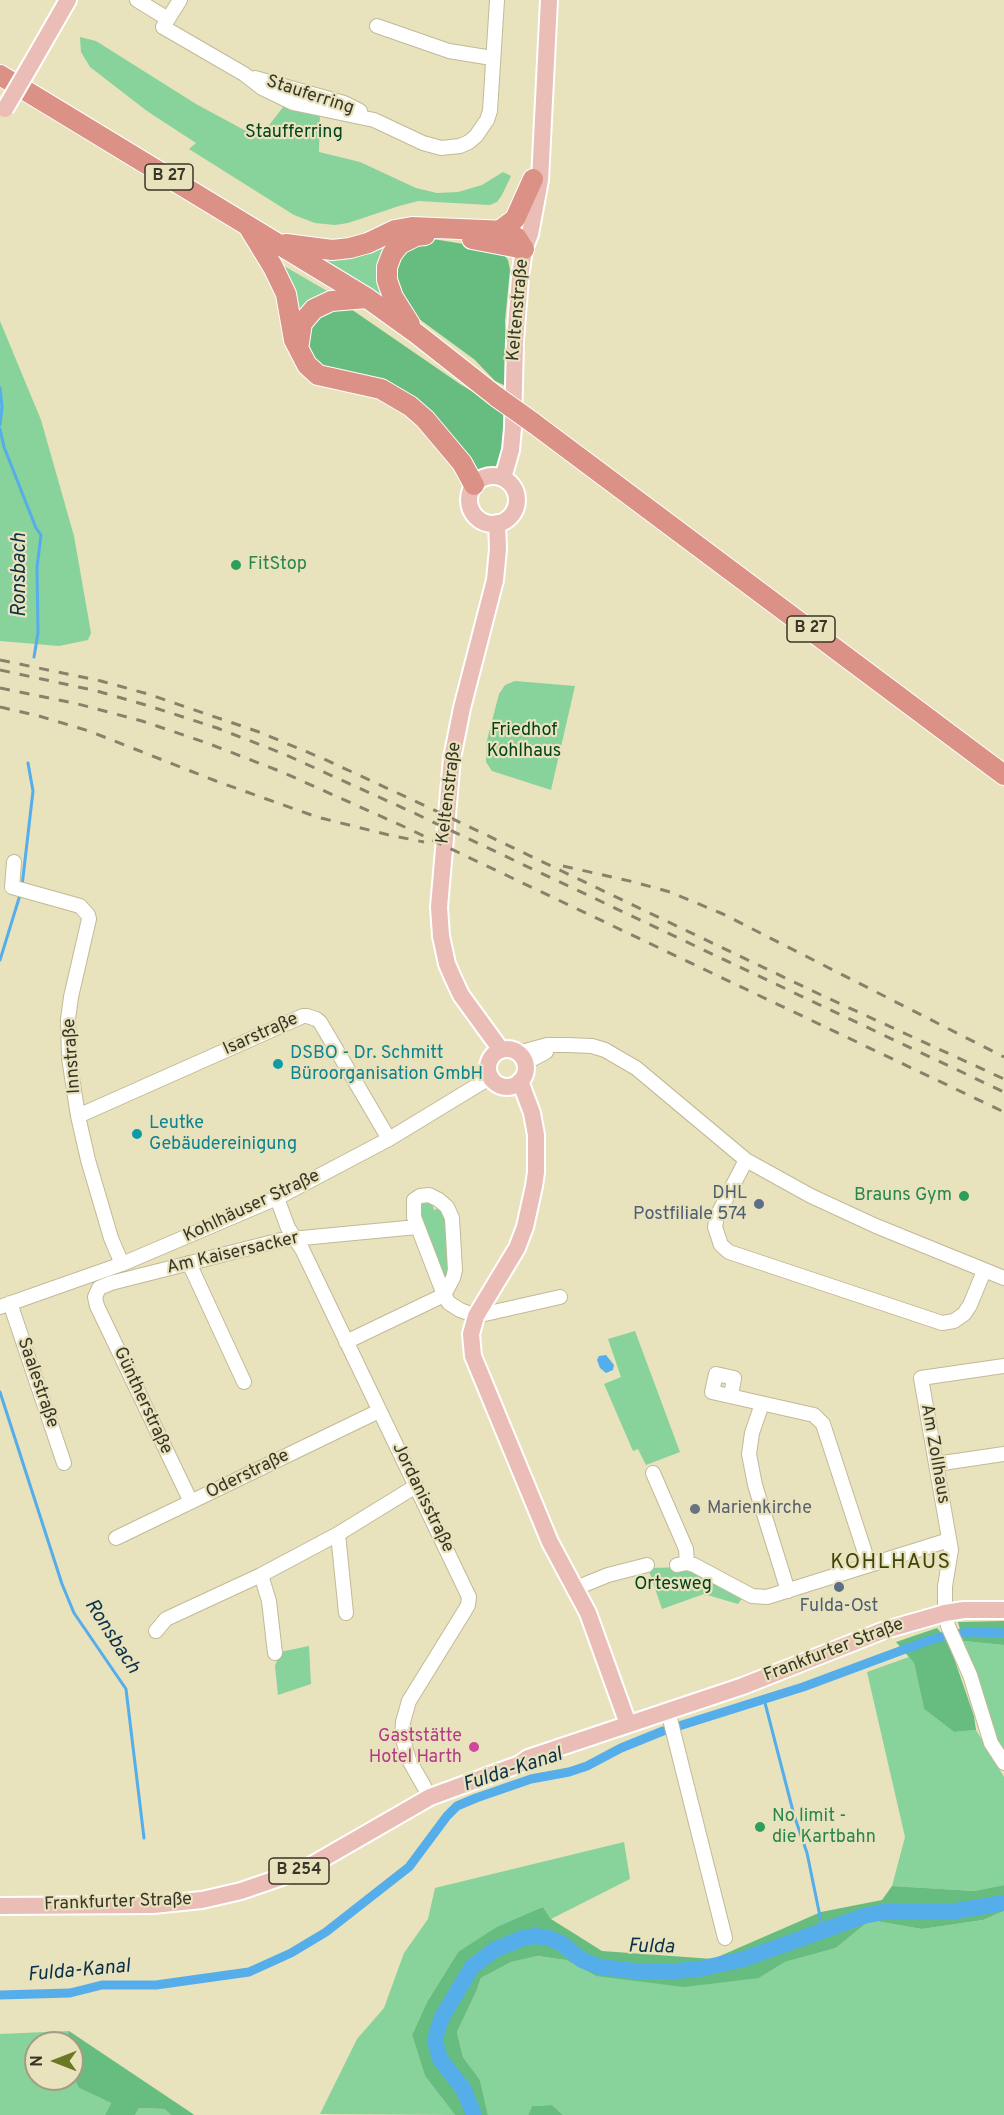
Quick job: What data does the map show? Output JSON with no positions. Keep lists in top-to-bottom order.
{
  "streets": {
    "highway": ["B 27"],
    "main road": ["Keltenstraße", "Frankfurter Straße", "B 254"],
    "street": [
      "Stauferring",
      "Isarstraße",
      "Innstraße",
      "Kohlhäuser Straße",
      "Am Kaisersacker",
      "Saalestraße",
      "Güntherstraße",
      "Am Zollhaus",
      "Oderstraße",
      "Jordanisstraße"
    ]
  },
  "crossings": [
    ["Keltenstraße", "Kohlhäuser Straße"],
    ["Isarstraße", "Innstraße"],
    ["Isarstraße", "Kohlhäuser Straße"],
    ["Innstraße", "Kohlhäuser Straße"],
    ["Kohlhäuser Straße", "Saalestraße"],
    ["Kohlhäuser Straße", "Jordanisstraße"],
    ["Am Kaisersacker", "Güntherstraße"],
    ["Am Kaisersacker", "Jordanisstraße"],
    ["Güntherstraße", "Oderstraße"],
    ["Am Zollhaus", "Frankfurter Straße"],
    ["Oderstraße", "Jordanisstraße"],
    ["Jordanisstraße", "Frankfurter Straße"]
  ],
  "districts": ["KOHLHAUS"],
  "water": ["Ronsbach", "Fulda-Kanal", "Fulda"],
  "parks": ["Staufferring", "Friedhof Kohlhaus", "Ortesweg"],
  "places": [
    "FitStop",
    "DSBO - Dr. Schmitt Büroorganisation GmbH",
    "Leutke Gebäudereinigung",
    "Brauns Gym",
    "DHL Postfiliale 574",
    "Marienkirche",
    "Fulda-Ost",
    "Gaststätte Hotel Harth",
    "No limit - die Kartbahn"
  ],
  "north": "left"
}
